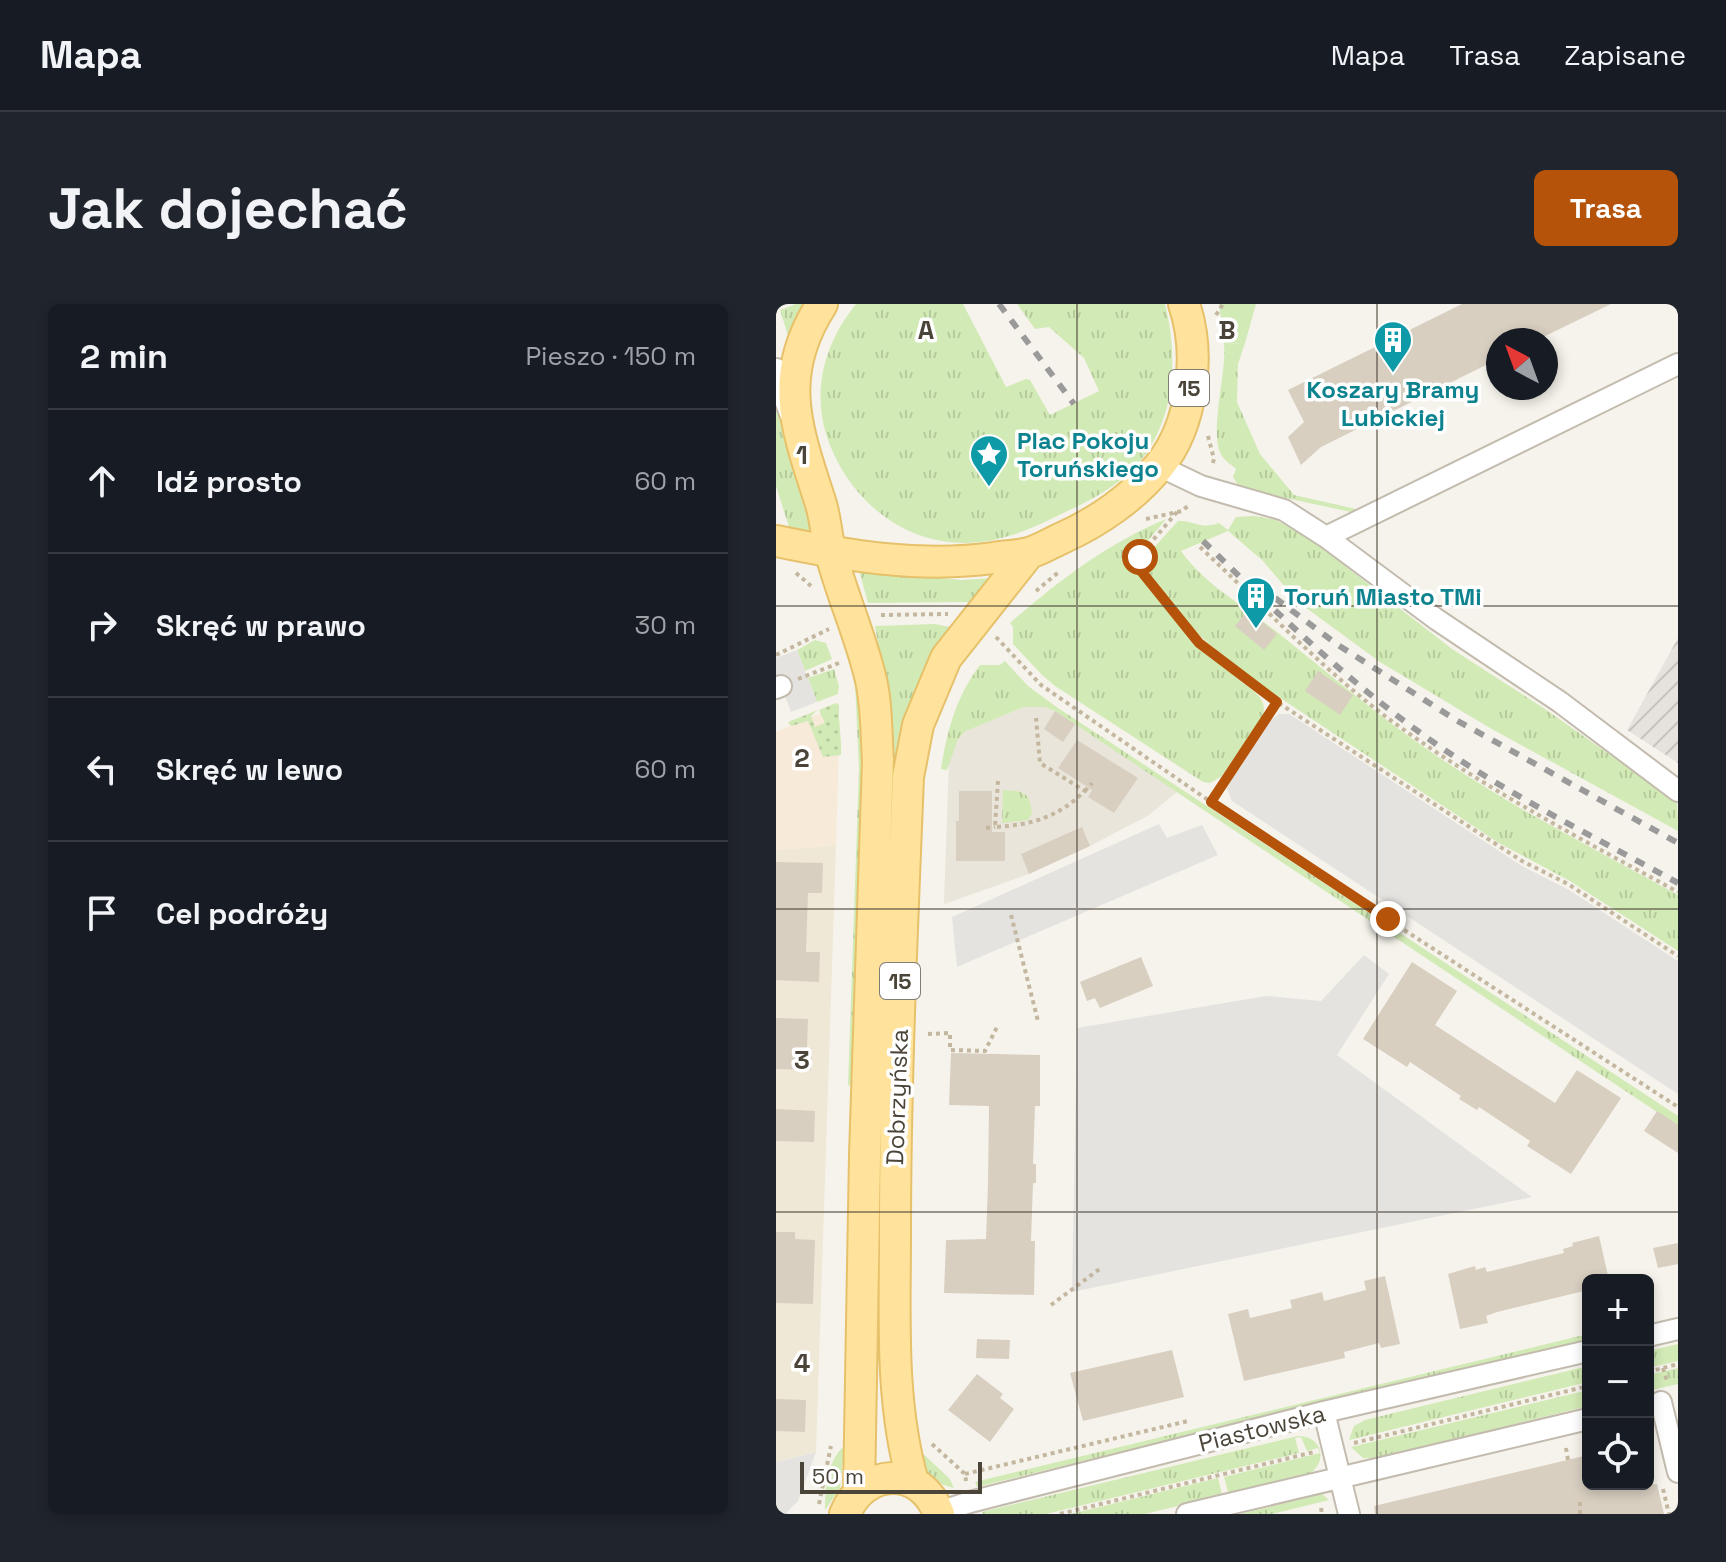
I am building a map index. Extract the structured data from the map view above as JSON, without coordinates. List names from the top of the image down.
{
  "streets": {
    "main road": ["15", "Dobrzyńska"],
    "street": ["Piastowska"]
  },
  "crossings": [
    ["15", "Dobrzyńska"],
    ["15", "Piastowska"]
  ],
  "places": {
    "building": ["Koszary Bramy Lubickiej", "Toruń Miasto TMi"],
    "place": ["Plac Pokoju Toruńskiego"]
  },
  "scale_bar": "50 m",
  "north": "top left",
  "page": {
    "header": "Mapa",
    "nav": ["Mapa", "Trasa", "Zapisane"],
    "buttons": "Trasa",
    "title": "Jak dojechać",
    "heading": ["2 min", "Pieszo · 150 m"],
    "list": [
      ["Idź prosto", "60 m"],
      ["Skręć w prawo", "30 m"],
      ["Skręć w lewo", "60 m"],
      "Cel podróży"
    ],
    "map_buttons": ["+", "−"],
    "scale": "50 m"
  },
  "grid": {
    "columns": ["A", "B"],
    "rows": [
      "1",
      "2",
      "3",
      "4"
    ]
  }
}
